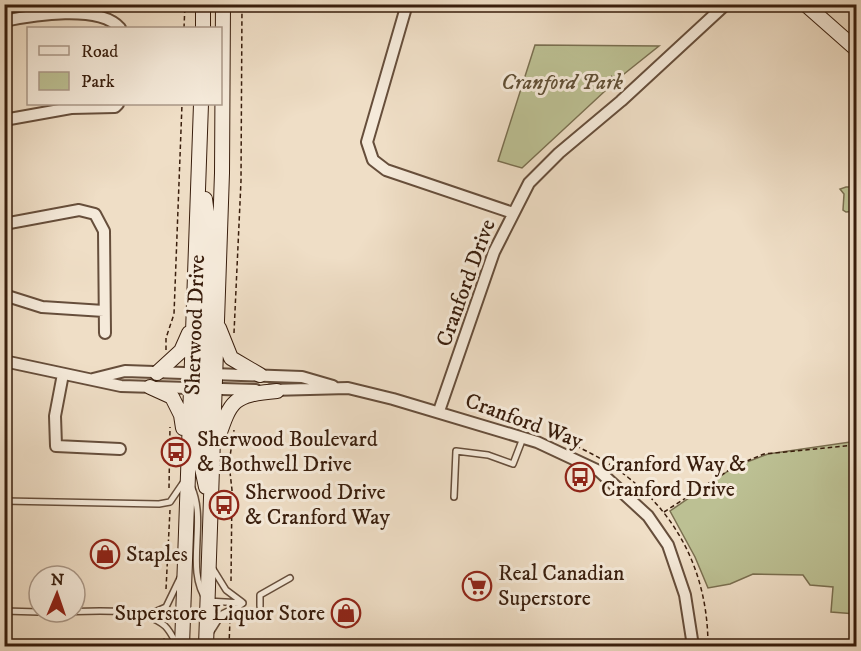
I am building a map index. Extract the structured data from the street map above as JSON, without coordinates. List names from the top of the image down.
{
  "streets": {
    "main road": ["Sherwood Drive"],
    "street": ["Cranford Drive", "Cranford Way"]
  },
  "crossings": [
    ["Cranford Drive", "Cranford Way"],
    ["Sherwood Drive", "Cranford Way"]
  ],
  "parks": ["Cranford Park"],
  "places": {
    "bus stop": ["Sherwood Boulevard & Bothwell Drive", "Cranford Way & Cranford Drive", "Sherwood Drive & Cranford Way"],
    "shop": ["Staples", "Superstore Liquor Store"],
    "supermarket": ["Real Canadian Superstore"]
  },
  "legend": ["Road", "Park"],
  "north": "top"
}
